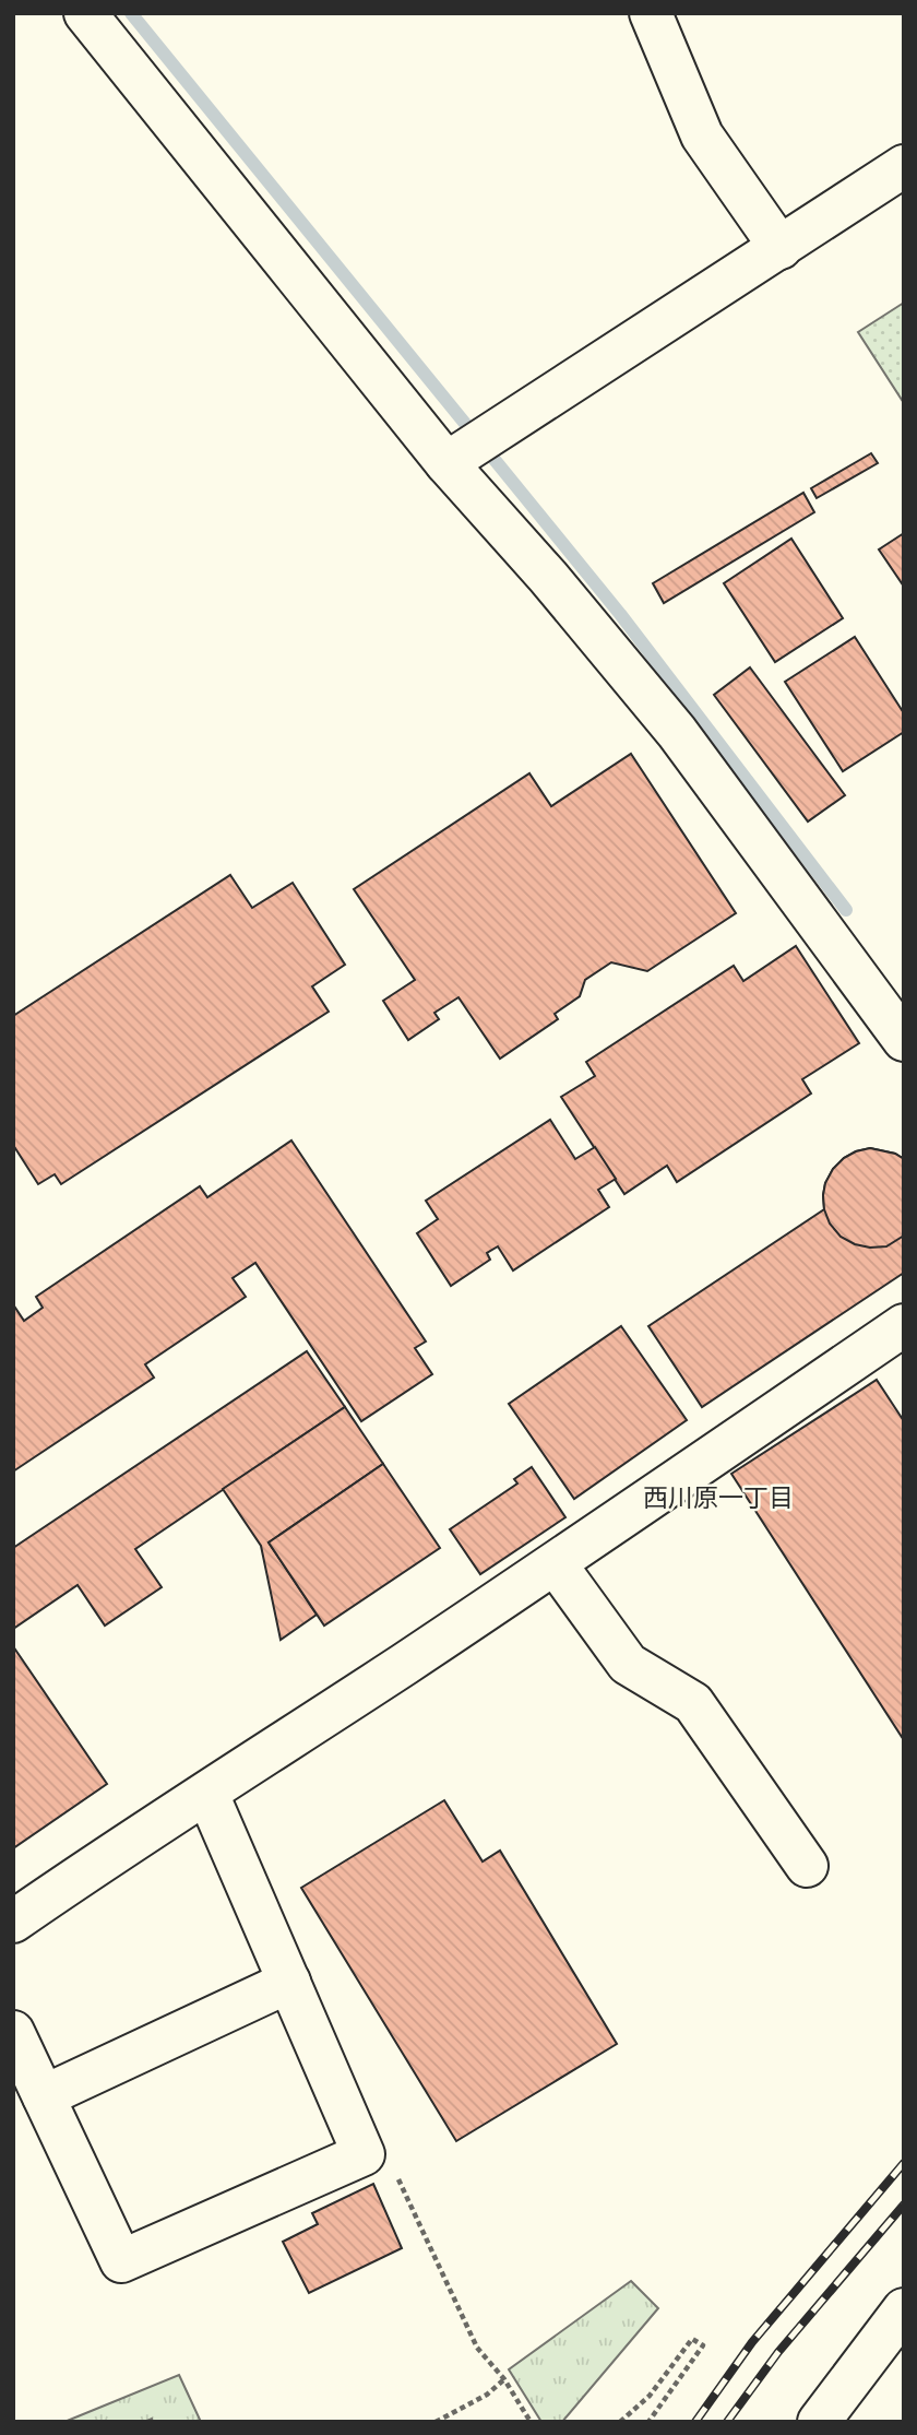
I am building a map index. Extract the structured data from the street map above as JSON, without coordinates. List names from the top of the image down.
{
  "districts": ["西川原一丁目"]
}
